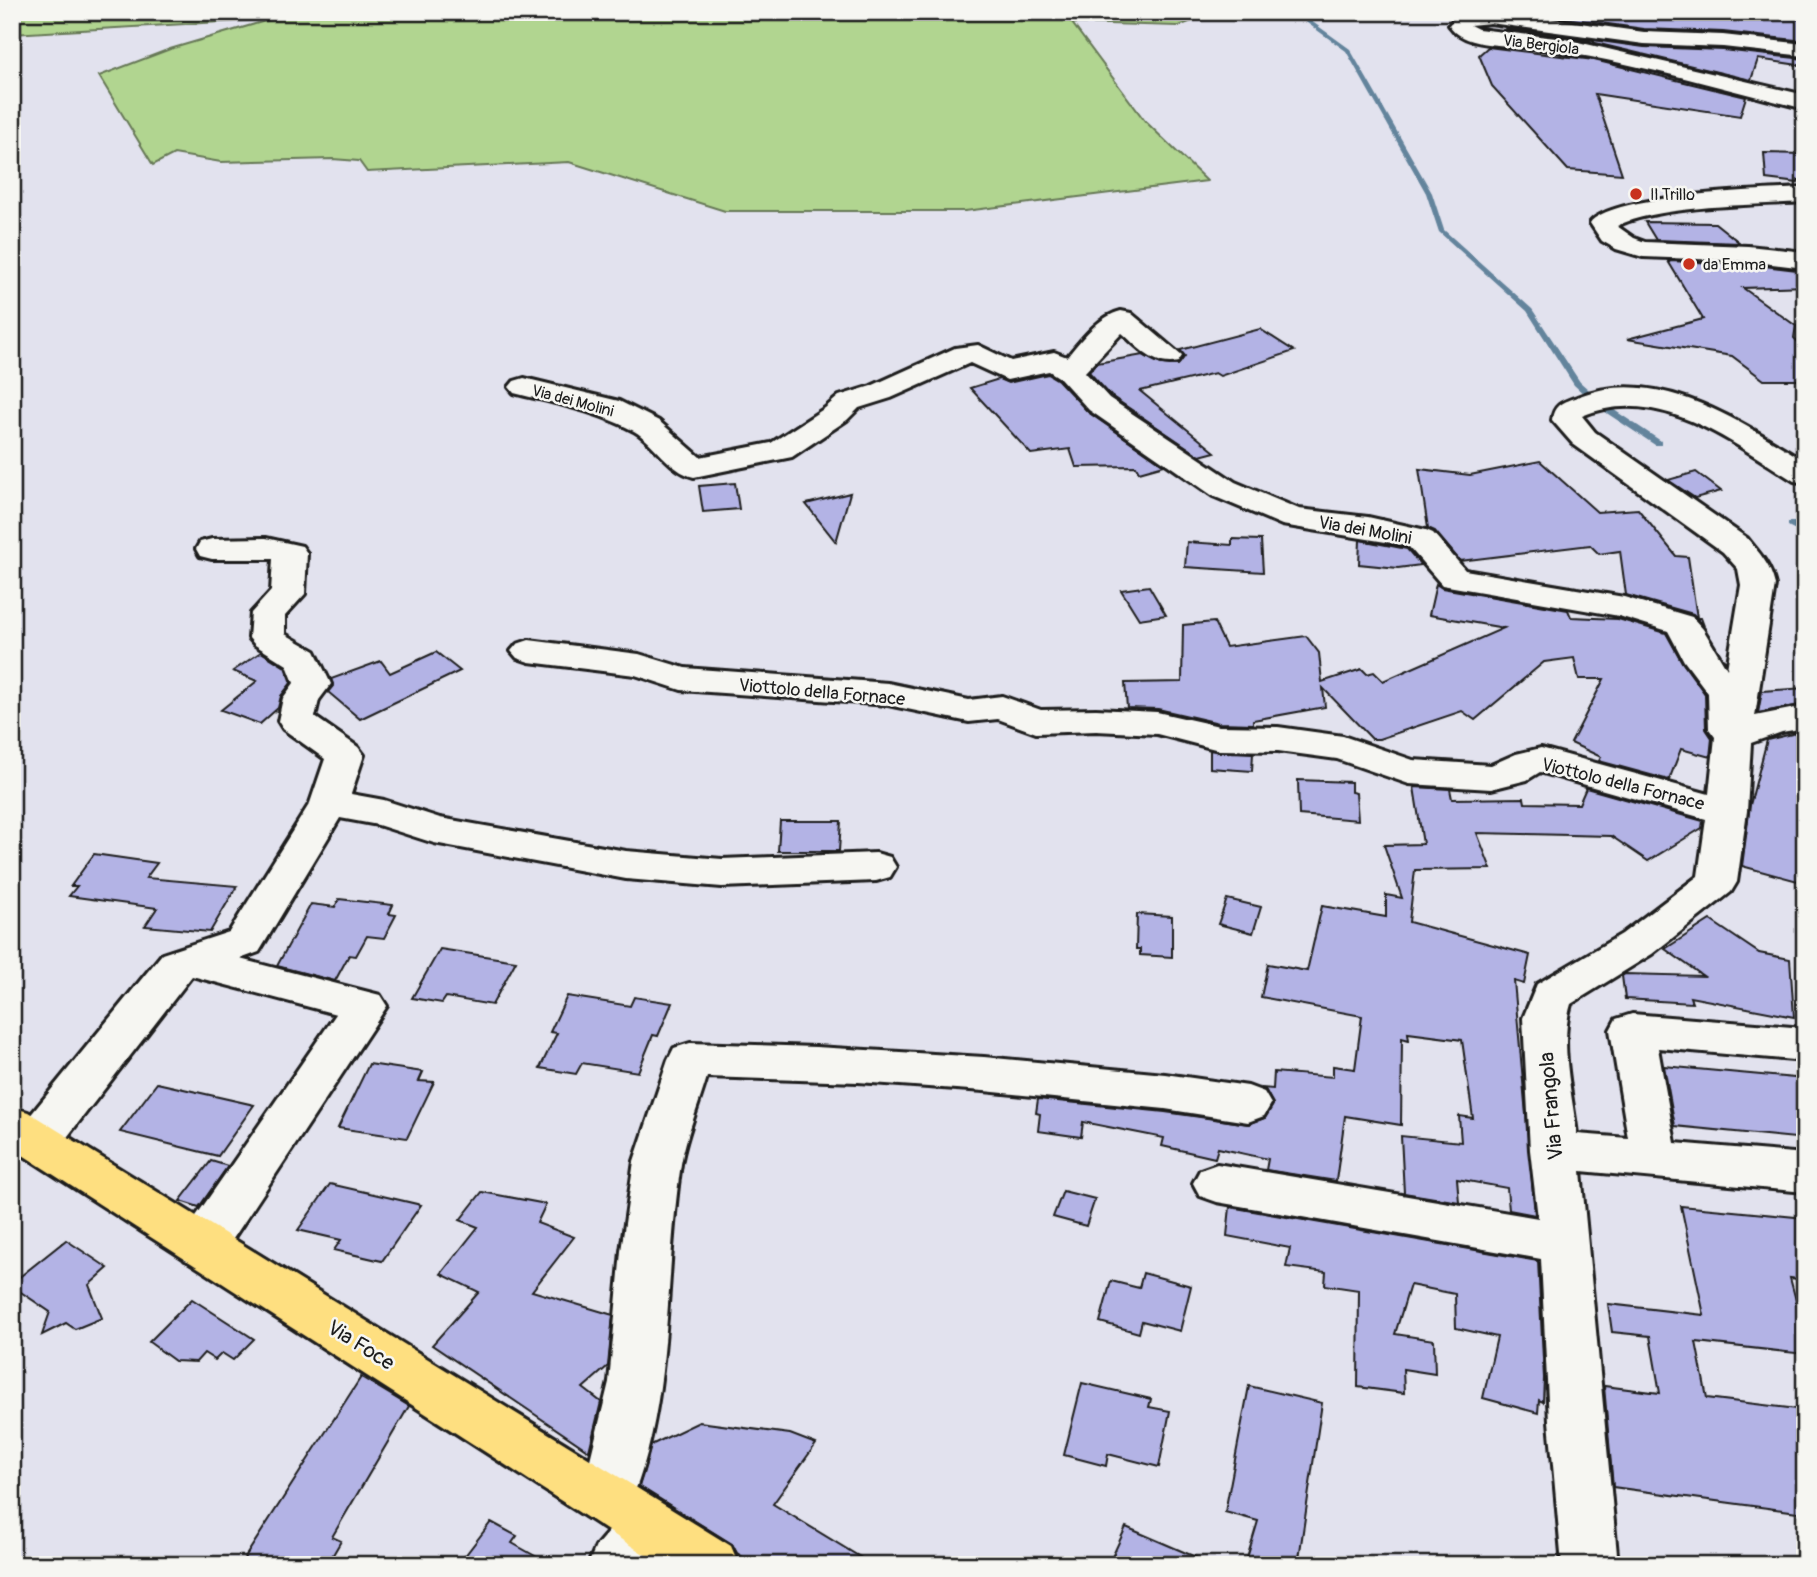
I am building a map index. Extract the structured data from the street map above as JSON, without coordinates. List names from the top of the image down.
{
  "streets": {
    "main road": ["Via Foce"],
    "street": [
      "Via Bergiola",
      "Via dei Molini",
      "Viottolo della Fornace",
      "Via Frangola"
    ]
  },
  "crossings": [
    ["Via dei Molini", "Via Frangola"],
    ["Viottolo della Fornace", "Via Frangola"]
  ],
  "places": ["Il Trillo", "da Emma"]
}
